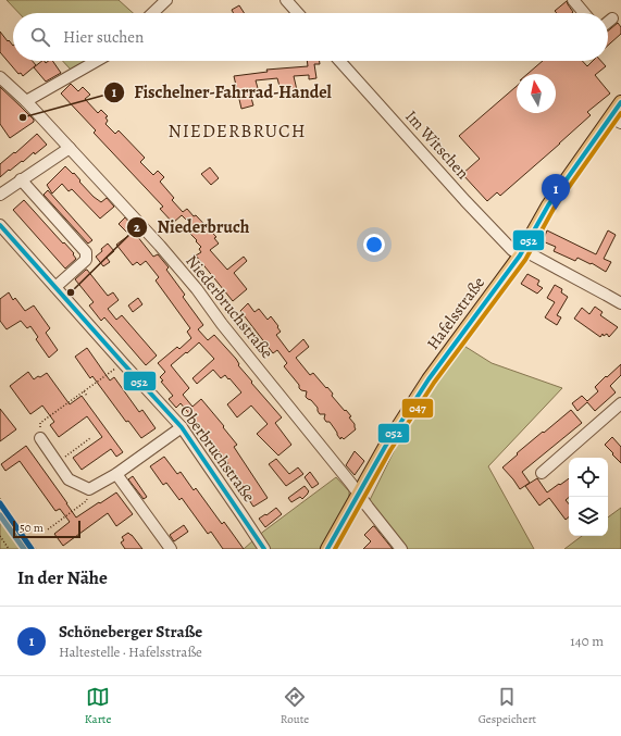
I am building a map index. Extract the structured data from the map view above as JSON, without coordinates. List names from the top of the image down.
{
  "streets": {
    "main road": ["Hafelsstraße"],
    "street": ["Im Witschen", "Niederbruchstraße", "Oberbruchstraße"]
  },
  "crossings": [
    ["Im Witschen", "Hafelsstraße"],
    ["Niederbruchstraße", "Hafelsstraße"]
  ],
  "districts": ["NIEDERBRUCH"],
  "places": ["Fischelner-Fahrrad-Handel", "Niederbruch"],
  "lines": ["transit line 052", "transit line 047"],
  "scale_bar": "50 m",
  "north": "top",
  "page": {
    "search": "Hier suchen",
    "pins": "1",
    "scale": "50 m",
    "heading": "In der Nähe",
    "list": [
      {
        "mark": "1",
        "name": "Schöneberger Straße",
        "note": "Haltestelle · Hafelsstraße",
        "value": "140 m"
      }
    ],
    "nav": ["Karte", "Route", "Gespeichert"]
  }
}
